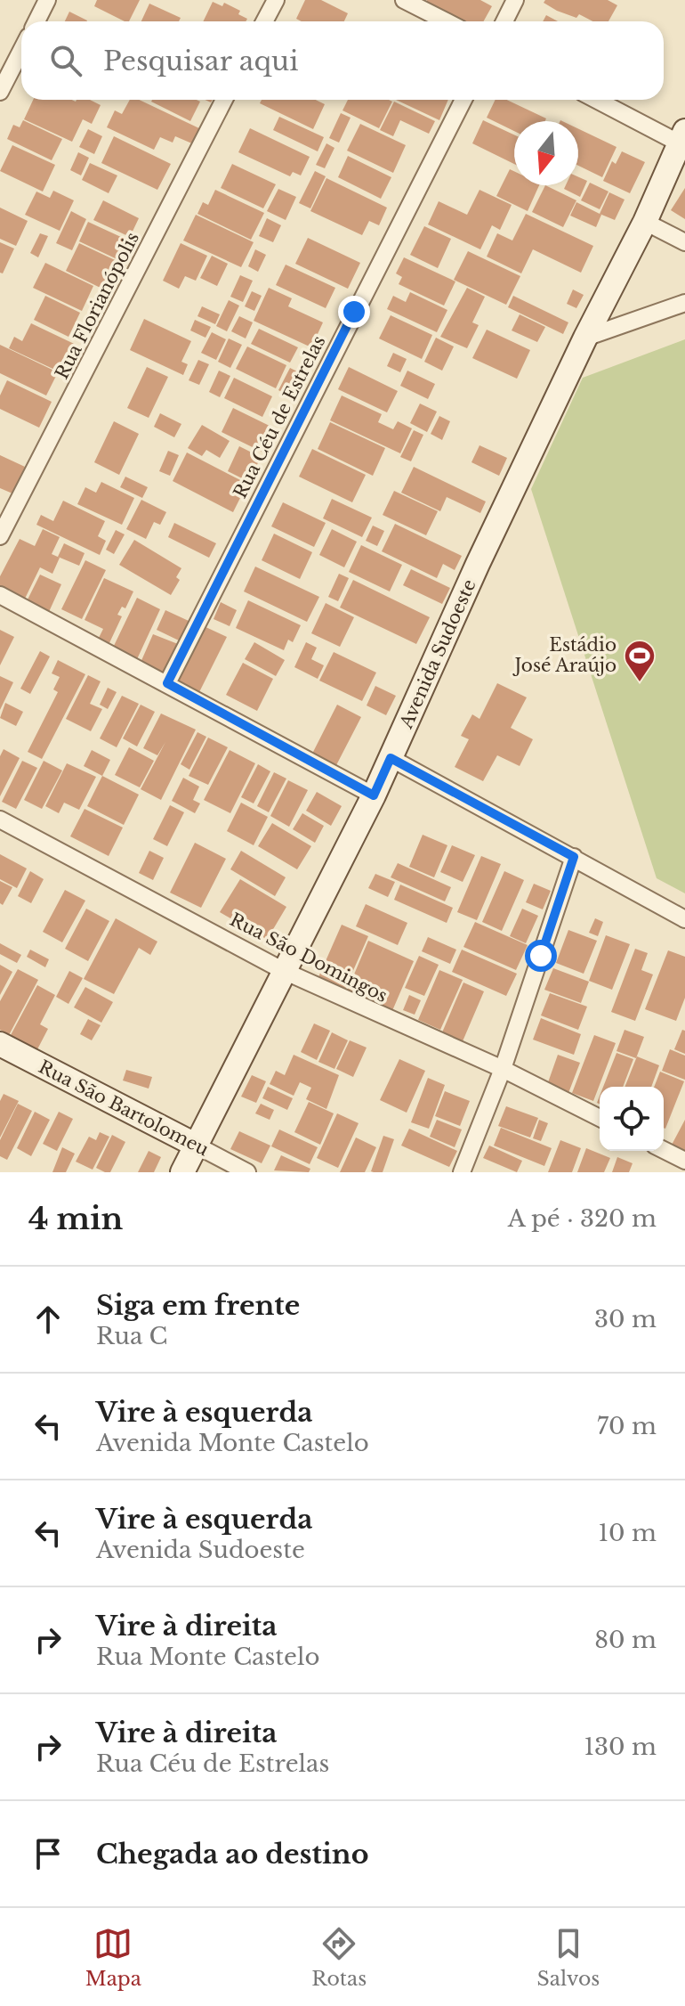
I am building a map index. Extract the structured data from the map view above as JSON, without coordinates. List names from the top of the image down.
{
  "streets": {
    "street": [
      "Rua Florianópolis",
      "Rua Céu de Estrelas",
      "Avenida Sudoeste",
      "Rua São Domingos",
      "Rua São Bartolomeu"
    ]
  },
  "crossings": [
    ["Avenida Sudoeste", "Rua São Domingos"],
    ["Avenida Sudoeste", "Rua São Bartolomeu"]
  ],
  "places": {
    "sports": ["Estádio José Araújo"]
  },
  "north": "bottom",
  "page": {
    "search": "Pesquisar aqui",
    "heading": ["4 min", "A pé · 320 m"],
    "list": [
      ["Siga em frente", "Rua C", "30 m"],
      ["Vire à esquerda", "Avenida Monte Castelo", "70 m"],
      ["Vire à esquerda", "Avenida Sudoeste", "10 m"],
      ["Vire à direita", "Rua Monte Castelo", "80 m"],
      ["Vire à direita", "Rua Céu de Estrelas", "130 m"],
      "Chegada ao destino"
    ],
    "nav": ["Mapa", "Rotas", "Salvos"]
  }
}
